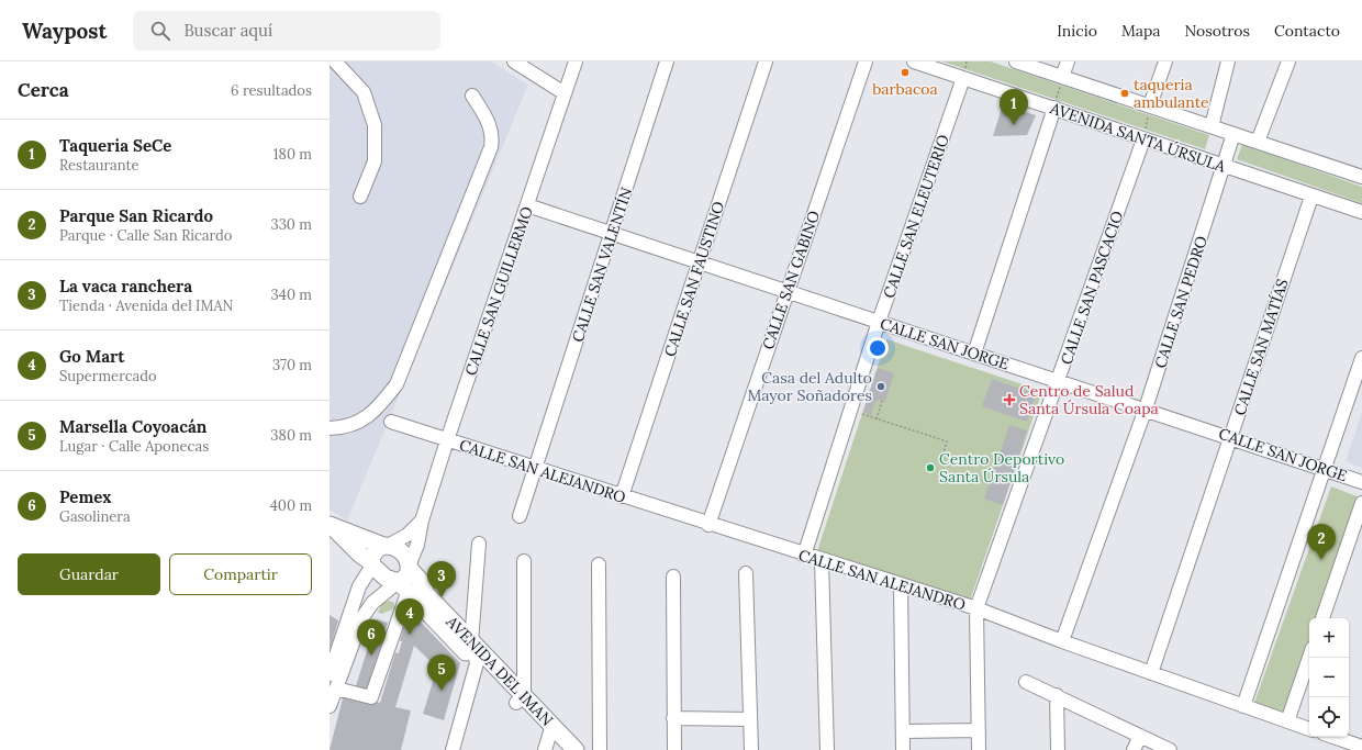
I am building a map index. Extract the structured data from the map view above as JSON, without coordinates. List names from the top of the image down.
{
  "streets": {
    "main road": ["AVENIDA DEL IMAN"],
    "street": [
      "AVENIDA SANTA ÚRSULA",
      "CALLE SAN ELEUTERIO",
      "CALLE SAN VALENTÍN",
      "CALLE SAN FAUSTINO",
      "CALLE SAN GABINO",
      "CALLE SAN PASCACIO",
      "CALLE SAN GUILLERMO",
      "CALLE SAN PEDRO",
      "CALLE SAN JORGE",
      "CALLE SAN MATÍAS",
      "CALLE SAN ALEJANDRO"
    ]
  },
  "crossings": [
    ["AVENIDA SANTA ÚRSULA", "CALLE SAN ELEUTERIO"],
    ["AVENIDA SANTA ÚRSULA", "CALLE SAN PASCACIO"],
    ["AVENIDA SANTA ÚRSULA", "CALLE SAN PEDRO"],
    ["AVENIDA SANTA ÚRSULA", "CALLE SAN MATÍAS"],
    ["CALLE SAN ELEUTERIO", "CALLE SAN JORGE"],
    ["CALLE SAN ELEUTERIO", "CALLE SAN ALEJANDRO"],
    ["CALLE SAN VALENTÍN", "CALLE SAN JORGE"],
    ["CALLE SAN VALENTÍN", "CALLE SAN ALEJANDRO"],
    ["CALLE SAN FAUSTINO", "CALLE SAN JORGE"],
    ["CALLE SAN FAUSTINO", "CALLE SAN ALEJANDRO"],
    ["CALLE SAN GABINO", "CALLE SAN JORGE"],
    ["CALLE SAN GABINO", "CALLE SAN ALEJANDRO"],
    ["CALLE SAN PASCACIO", "CALLE SAN JORGE"],
    ["CALLE SAN PASCACIO", "CALLE SAN ALEJANDRO"],
    ["CALLE SAN GUILLERMO", "CALLE SAN JORGE"],
    ["CALLE SAN GUILLERMO", "CALLE SAN ALEJANDRO"],
    ["CALLE SAN GUILLERMO", "AVENIDA DEL IMAN"],
    ["CALLE SAN PEDRO", "CALLE SAN JORGE"],
    ["CALLE SAN PEDRO", "CALLE SAN ALEJANDRO"],
    ["CALLE SAN JORGE", "CALLE SAN MATÍAS"],
    ["CALLE SAN MATÍAS", "CALLE SAN ALEJANDRO"]
  ],
  "places": {
    "other": [
      "barbacoa",
      "taqueria ambulante",
      "Casa del Adulto Mayor Soñadores",
      "Centro Deportivo Santa Úrsula"
    ],
    "health": ["Centro de Salud Santa Úrsula Coapa"]
  },
  "page": {
    "header": "Waypost",
    "search": "Buscar aquí",
    "nav": [
      "Inicio",
      "Mapa",
      "Nosotros",
      "Contacto"
    ],
    "heading": ["Cerca", "6 resultados"],
    "pins": [
      "1",
      "2",
      "3",
      "4",
      "6",
      "5"
    ],
    "list": [
      {
        "mark": "1",
        "name": "Taqueria SeCe",
        "note": "Restaurante",
        "value": "180 m"
      },
      {
        "mark": "2",
        "name": "Parque San Ricardo",
        "note": "Parque · Calle San Ricardo",
        "value": "330 m"
      },
      {
        "mark": "3",
        "name": "La vaca ranchera",
        "note": "Tienda · Avenida del IMAN",
        "value": "340 m"
      },
      {
        "mark": "4",
        "name": "Go Mart",
        "note": "Supermercado",
        "value": "370 m"
      },
      {
        "mark": "5",
        "name": "Marsella Coyoacán",
        "note": "Lugar · Calle Aponecas",
        "value": "380 m"
      },
      {
        "mark": "6",
        "name": "Pemex",
        "note": "Gasolinera",
        "value": "400 m"
      }
    ],
    "buttons": ["Guardar", "Compartir"],
    "map_buttons": ["+", "−"]
  }
}
